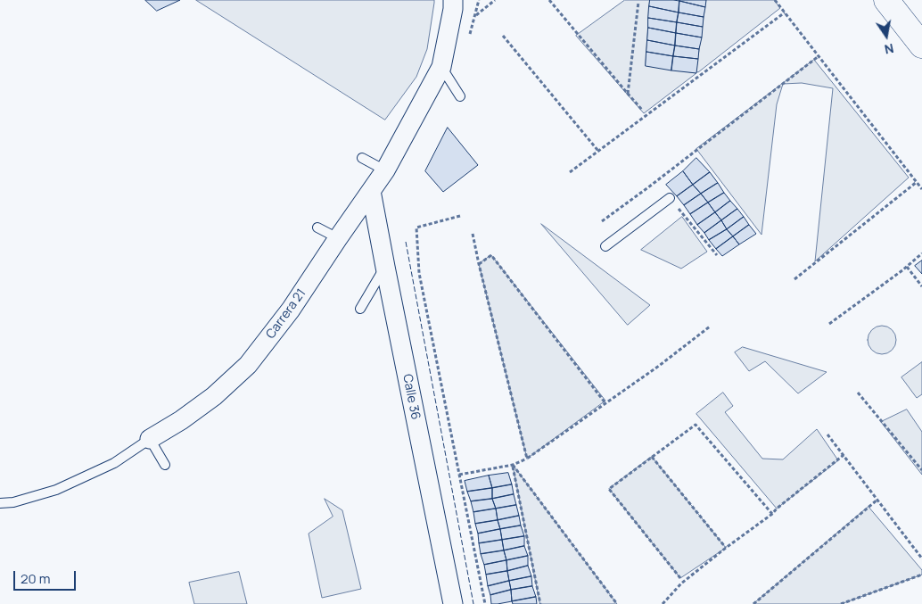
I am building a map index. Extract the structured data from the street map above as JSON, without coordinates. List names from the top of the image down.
{
  "streets": {
    "street": ["Carrera 21", "Calle 36"]
  },
  "crossings": [
    ["Carrera 21", "Calle 36"]
  ],
  "scale_bar": "20 m",
  "north": "bottom"
}
